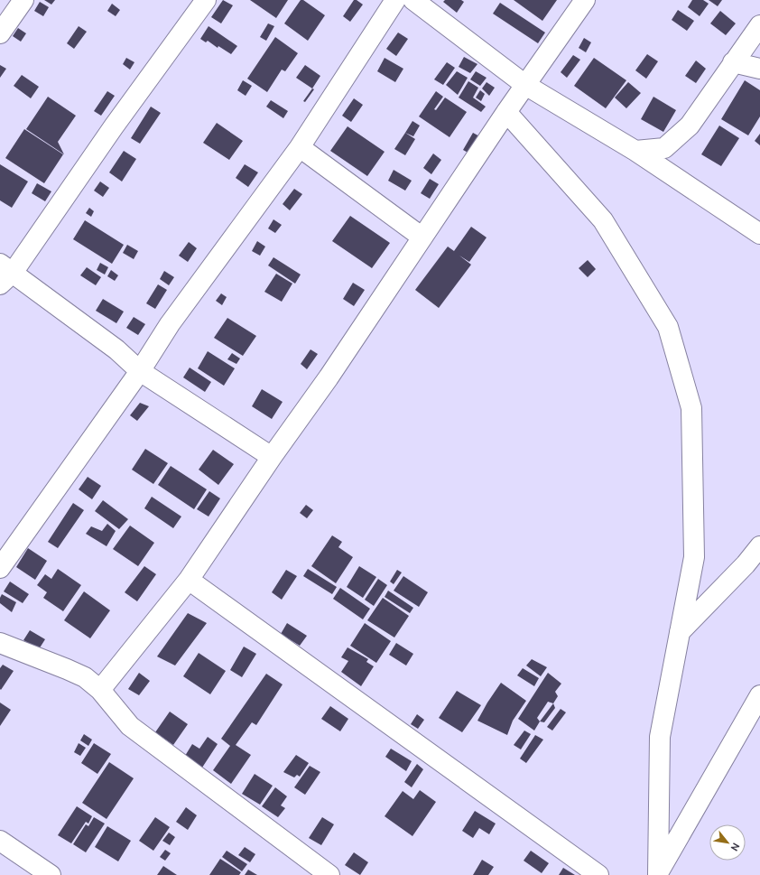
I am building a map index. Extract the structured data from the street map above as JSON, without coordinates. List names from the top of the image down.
{
  "north": "bottom right"
}
